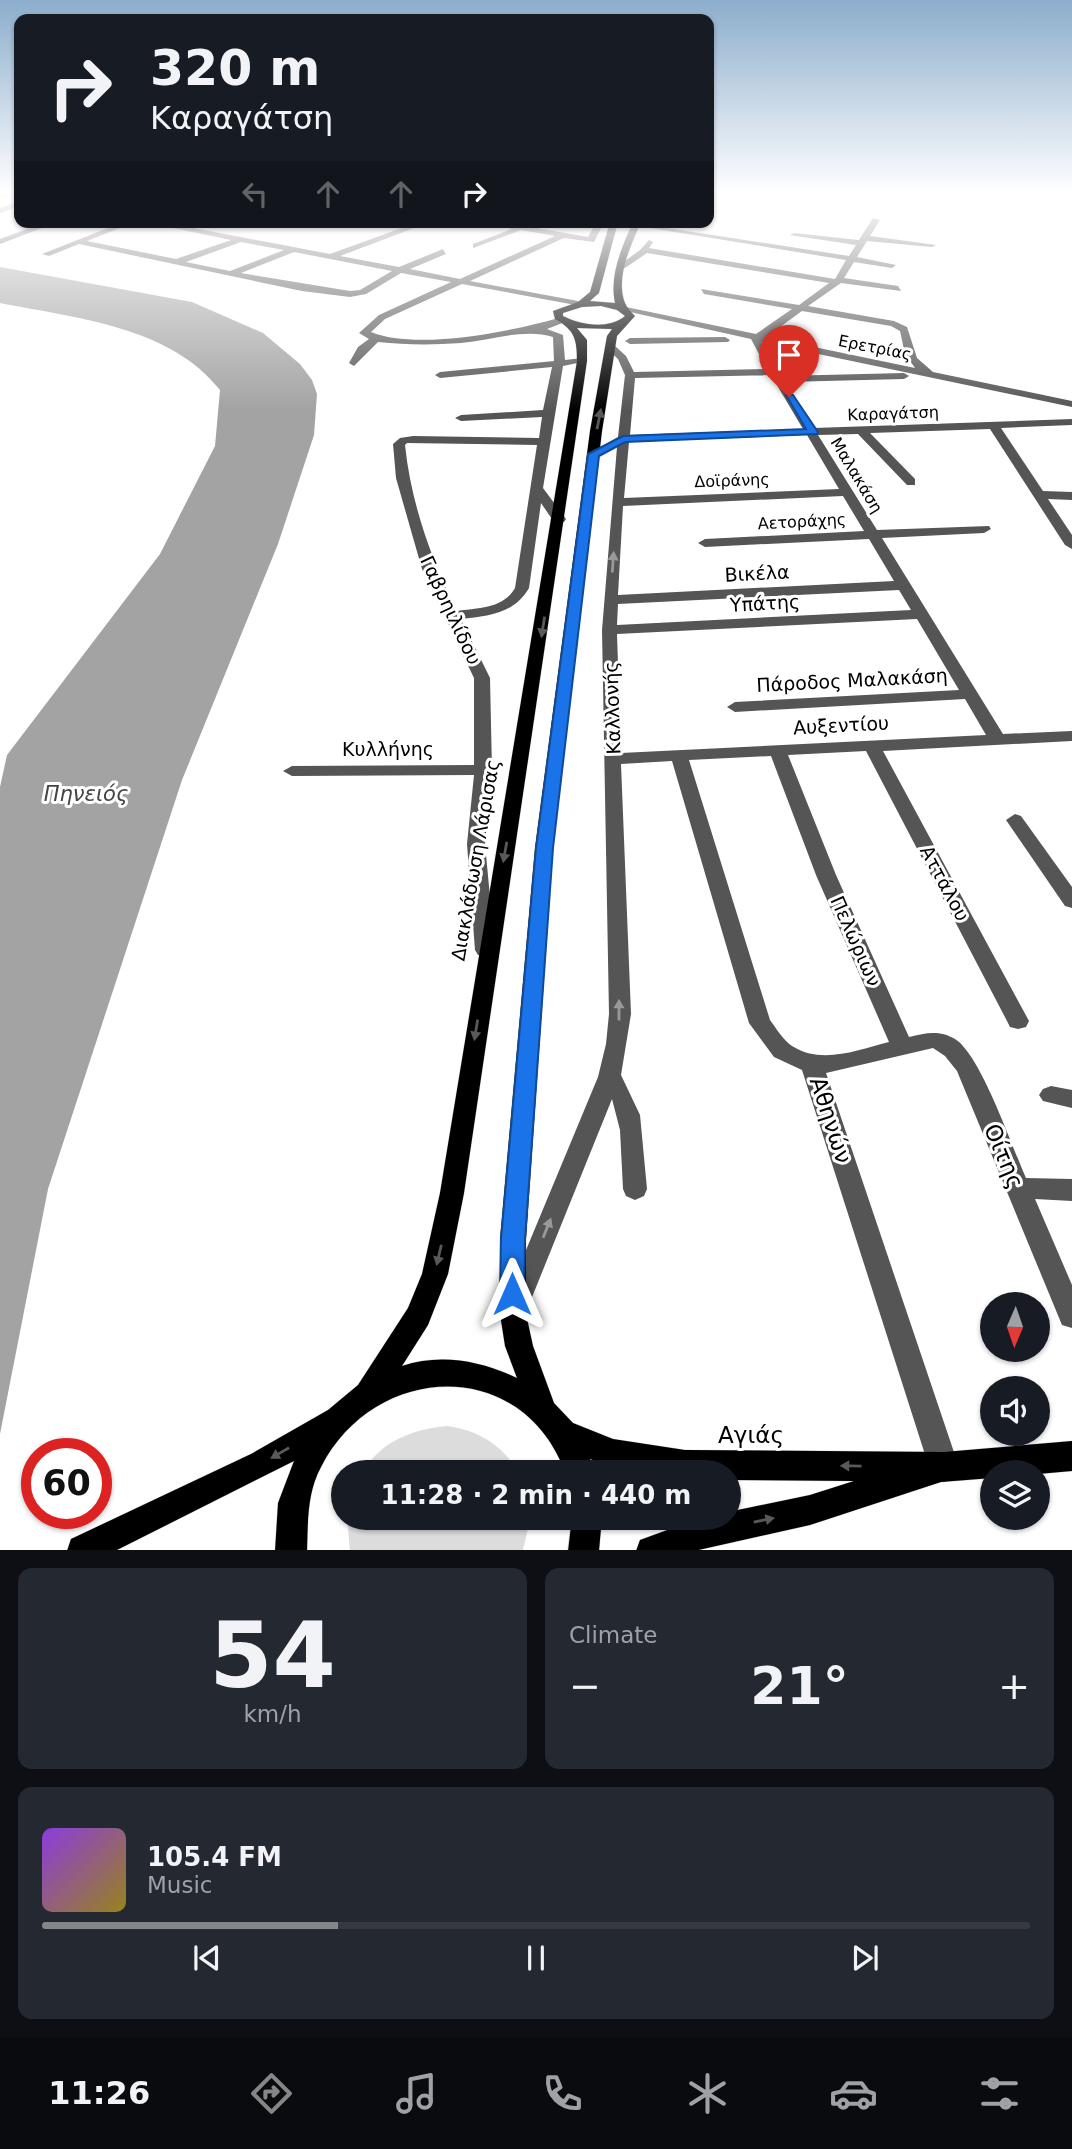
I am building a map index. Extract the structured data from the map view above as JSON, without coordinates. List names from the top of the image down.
{
  "streets": {
    "main road": ["Διακλάδωση Λάρισας", "Αγιάς"],
    "street": [
      "Ερετρίας",
      "Καραγάτση",
      "Μαλακάση",
      "Δοϊράνης",
      "Αετοράχης",
      "Βικέλα",
      "Υπάτης",
      "Γαβρηιλίδου",
      "Πάροδος Μαλακάση",
      "Καλλoνής",
      "Αυξεντίου",
      "Κυλλήνης",
      "Αττάλου",
      "Πελώριων",
      "Αθηνών",
      "Οίτης"
    ]
  },
  "crossings": [
    ["Ερετρίας", "Μαλακάση"],
    ["Ερετρίας", "Διακλάδωση Λάρισας"],
    ["Καραγάτση", "Μαλακάση"],
    ["Καραγάτση", "Καλλoνής"],
    ["Καραγάτση", "Διακλάδωση Λάρισας"],
    ["Μαλακάση", "Δοϊράνης"],
    ["Μαλακάση", "Αετοράχης"],
    ["Μαλακάση", "Βικέλα"],
    ["Μαλακάση", "Υπάτης"],
    ["Μαλακάση", "Πάροδος Μαλακάση"],
    ["Μαλακάση", "Αυξεντίου"],
    ["Δοϊράνης", "Καλλoνής"],
    ["Βικέλα", "Καλλoνής"],
    ["Υπάτης", "Καλλoνής"],
    ["Γαβρηιλίδου", "Κυλλήνης"],
    ["Γαβρηιλίδου", "Διακλάδωση Λάρισας"],
    ["Καλλoνής", "Αυξεντίου"],
    ["Καλλoνής", "Διακλάδωση Λάρισας"],
    ["Αυξεντίου", "Αττάλου"],
    ["Αυξεντίου", "Πελώριων"],
    ["Αυξεντίου", "Αθηνών"],
    ["Διακλάδωση Λάρισας", "Αγιάς"],
    ["Πελώριων", "Οίτης"],
    ["Αθηνών", "Αγιάς"]
  ],
  "one_way": ["Καλλoνής"],
  "water": ["Πηνειός"],
  "north": "bottom",
  "page": {
    "turn": ["320 m", "Καραγάτση"],
    "limit": "60",
    "trip": "11:28 · 2 min · 440 m",
    "tile": [
      ["54", "km/h"],
      "Climate"
    ],
    "heat": ["−", "21°", "+"],
    "song": ["105.4 FM", "Music"],
    "tabs": "11:26"
  }
}
